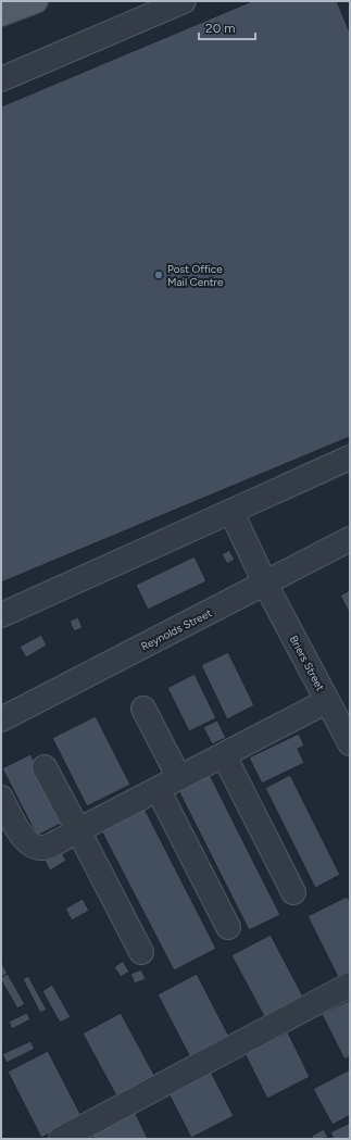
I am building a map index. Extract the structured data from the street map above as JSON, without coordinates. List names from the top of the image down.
{
  "streets": {
    "street": ["Reynolds Street", "Briers Street"]
  },
  "crossings": [
    ["Reynolds Street", "Briers Street"]
  ],
  "places": ["Post Office Mail Centre"],
  "scale_bar": "20 m"
}
